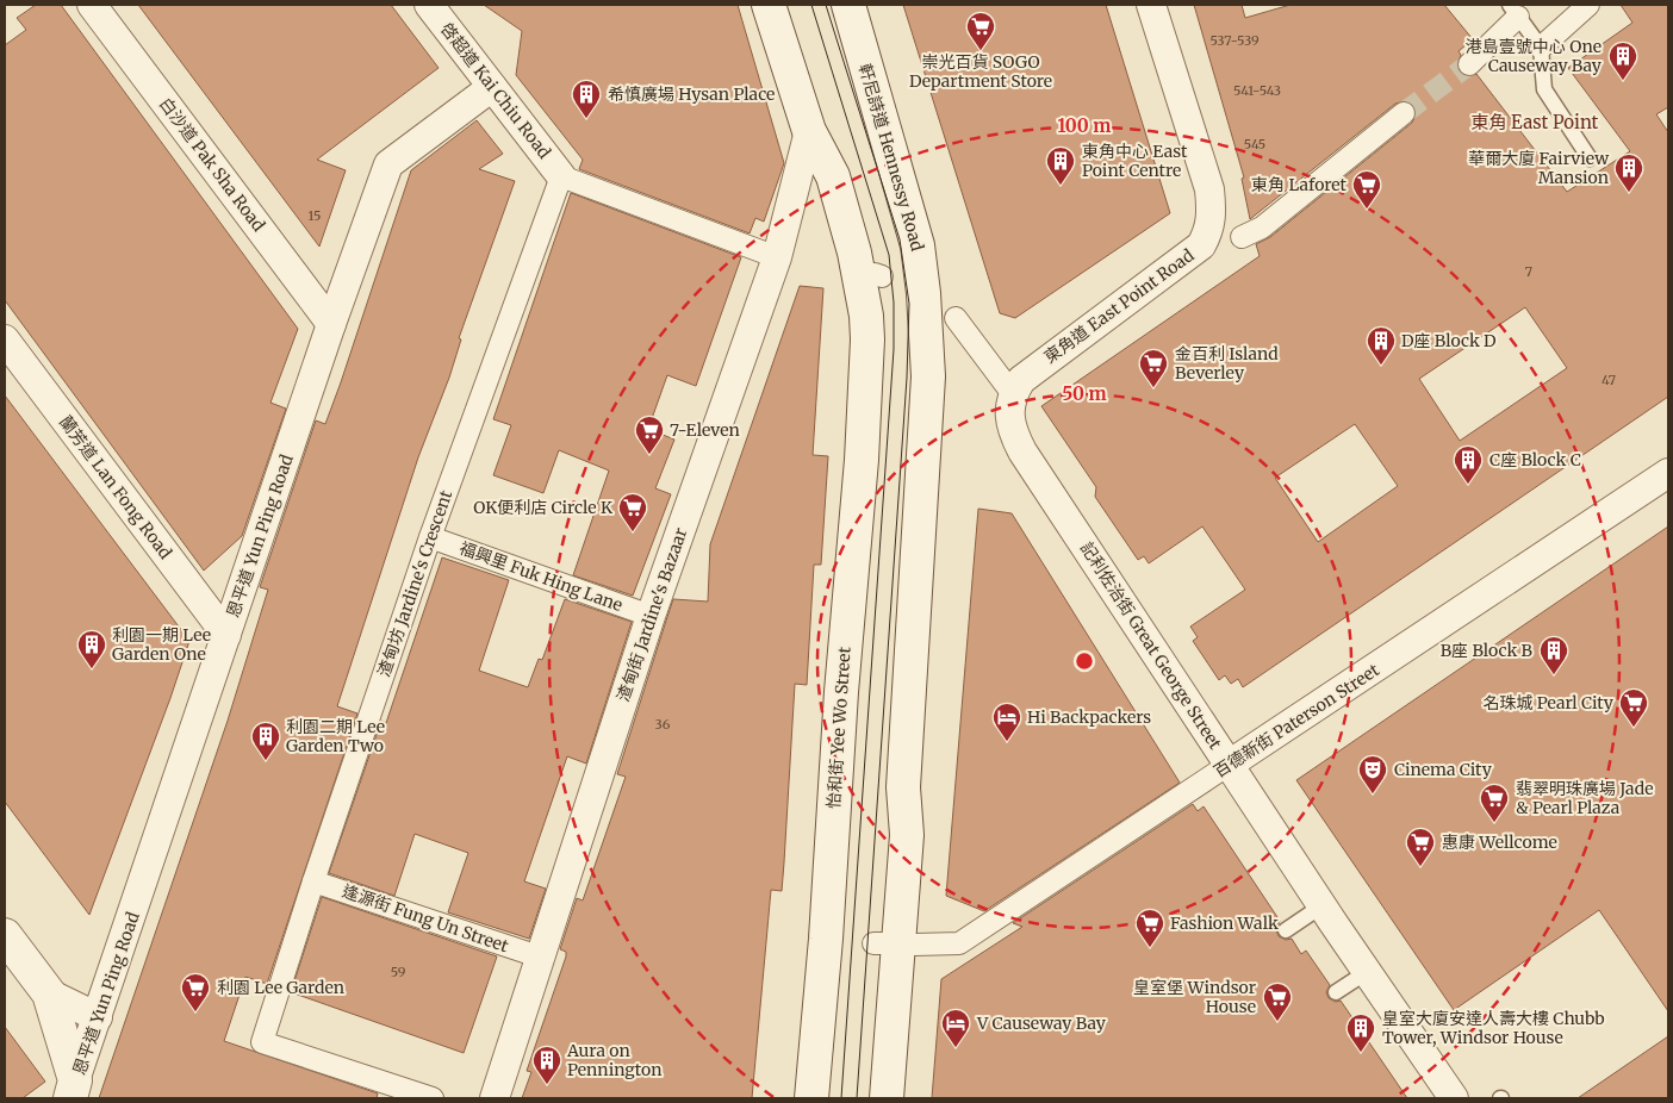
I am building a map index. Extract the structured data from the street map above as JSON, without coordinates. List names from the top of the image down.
{
  "streets": {
    "main road": ["軒尼詩道 Hennessy Road", "怡和街 Yee Wo Street"],
    "street": [
      "啓超道 Kai Chiu Road",
      "白沙道 Pak Sha Road",
      "東角道 East Point Road",
      "蘭芳道 Lan Fong Road",
      "恩平道 Yun Ping Road",
      "福興里 Fuk Hing Lane",
      "渣甸坊 Jardine's Crescent",
      "渣甸街 Jardine's Bazaar",
      "記利佐治街 Great George Street",
      "百德新街 Paterson Street",
      "逢源街 Fung Un Street"
    ]
  },
  "crossings": [
    ["啓超道 Kai Chiu Road", "恩平道 Yun Ping Road"],
    ["啓超道 Kai Chiu Road", "渣甸坊 Jardine's Crescent"],
    ["白沙道 Pak Sha Road", "恩平道 Yun Ping Road"],
    ["東角道 East Point Road", "記利佐治街 Great George Street"],
    ["蘭芳道 Lan Fong Road", "恩平道 Yun Ping Road"],
    ["福興里 Fuk Hing Lane", "渣甸坊 Jardine's Crescent"],
    ["福興里 Fuk Hing Lane", "渣甸街 Jardine's Bazaar"],
    ["渣甸坊 Jardine's Crescent", "逢源街 Fung Un Street"],
    ["渣甸街 Jardine's Bazaar", "怡和街 Yee Wo Street"],
    ["渣甸街 Jardine's Bazaar", "逢源街 Fung Un Street"],
    ["記利佐治街 Great George Street", "百德新街 Paterson Street"]
  ],
  "districts": ["東角 East Point"],
  "places": {
    "supermarket": [
      "崇光百貨 SOGO Department Store",
      "東角 Laforet",
      "金百利 Island Beverley",
      "7-Eleven",
      "OK便利店 Circle K",
      "名珠城 Pearl City",
      "翡翠明珠廣場 Jade & Pearl Plaza",
      "惠康 Wellcome",
      "Fashion Walk",
      "利園 Lee Garden",
      "皇室堡 Windsor House"
    ],
    "building": [
      "港島壹號中心 One Causeway Bay",
      "希慎廣場 Hysan Place",
      "東角中心 East Point Centre",
      "華爾大廈 Fairview Mansion",
      "D座 Block D",
      "C座 Block C",
      "利園一期 Lee Garden One",
      "B座 Block B",
      "利園二期 Lee Garden Two",
      "皇室大廈安達人壽大樓 Chubb Tower, Windsor House",
      "Aura on Pennington"
    ],
    "hotel": ["Hi Backpackers", "V Causeway Bay"],
    "theatre": ["Cinema City"]
  },
  "house_numbers": [
    "537-539",
    "541-543",
    "545",
    "15",
    "7",
    "47",
    "36",
    "59"
  ],
  "rings": ["100 m", "50 m"]
}
